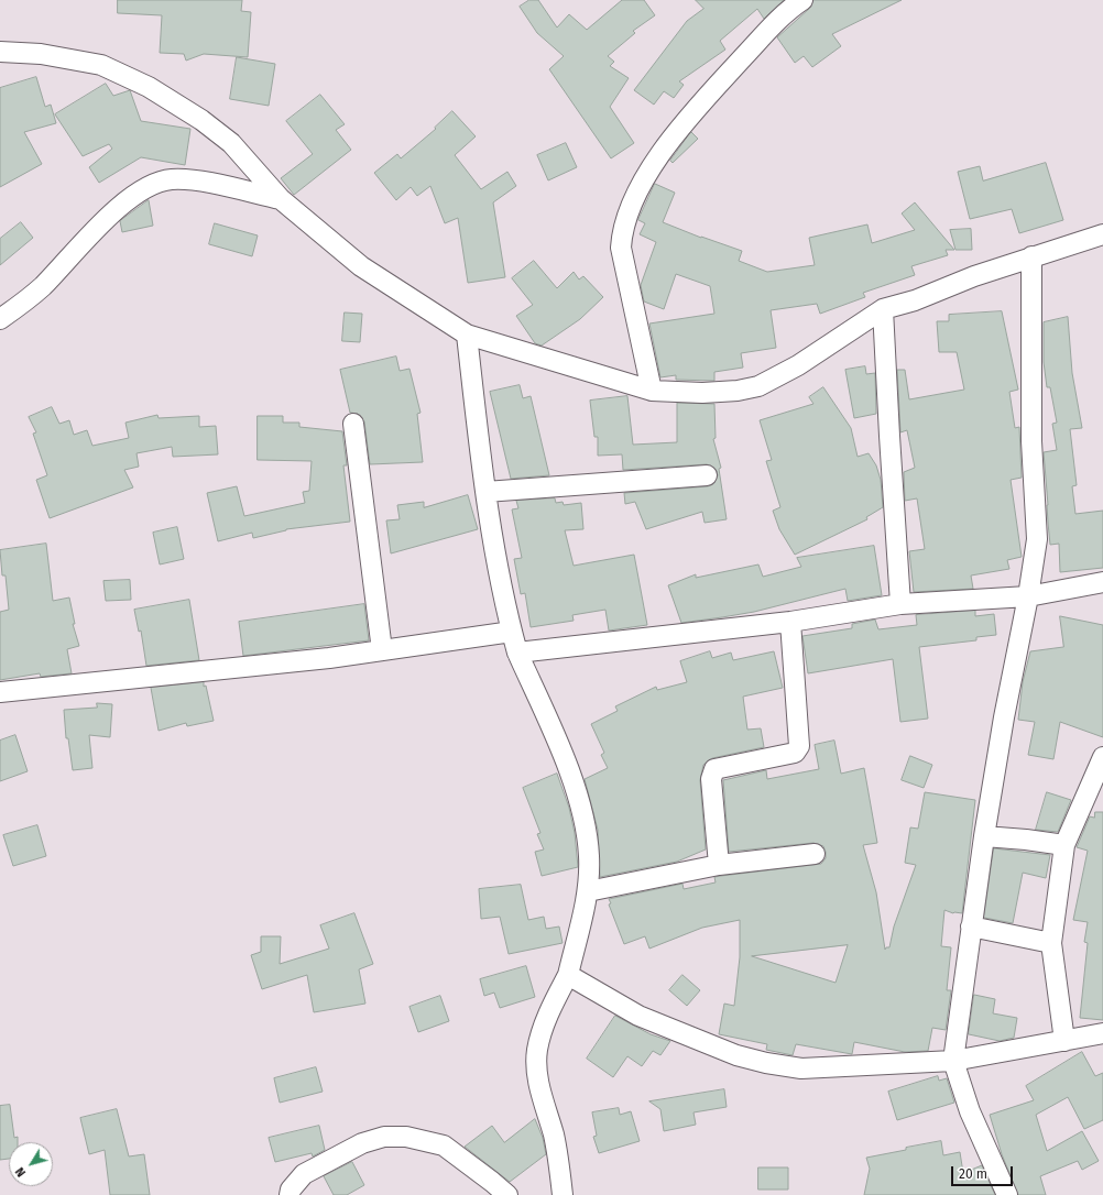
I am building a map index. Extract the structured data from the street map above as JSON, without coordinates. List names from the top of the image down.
{
  "scale_bar": "20 m",
  "north": "bottom left"
}
